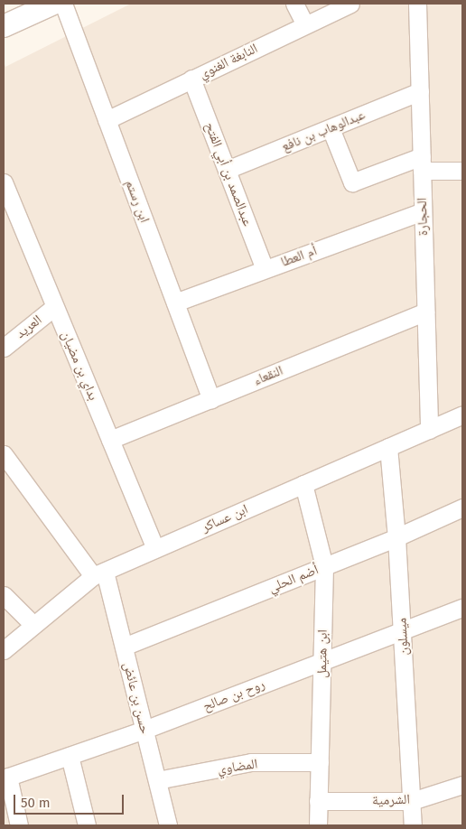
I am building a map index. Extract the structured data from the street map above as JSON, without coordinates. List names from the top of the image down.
{
  "streets": {
    "street": [
      "النابغة الغنوي",
      "عبدالوهاب بن نافع",
      "عبدالصمد بن أبي الفتح",
      "ابن رستم",
      "الحجارة",
      "أم العطا",
      "العريد",
      "بداي بن مضيان",
      "النقعاء",
      "ابن عساكر",
      "أضم الحلي",
      "ميسلون",
      "ابن هتيمل",
      "روح بن صالح",
      "حسن بن عائض",
      "المضاوي",
      "الشرمية"
    ]
  },
  "crossings": [
    ["النابغة الغنوي", "عبدالصمد بن أبي الفتح"],
    ["النابغة الغنوي", "ابن رستم"],
    ["عبدالوهاب بن نافع", "عبدالصمد بن أبي الفتح"],
    ["عبدالوهاب بن نافع", "الحجارة"],
    ["عبدالصمد بن أبي الفتح", "أم العطا"],
    ["ابن رستم", "أم العطا"],
    ["ابن رستم", "النقعاء"],
    ["الحجارة", "أم العطا"],
    ["الحجارة", "النقعاء"],
    ["الحجارة", "ابن عساكر"],
    ["العريد", "بداي بن مضيان"],
    ["بداي بن مضيان", "النقعاء"],
    ["بداي بن مضيان", "ابن عساكر"],
    ["ابن عساكر", "ميسلون"],
    ["ابن عساكر", "ابن هتيمل"],
    ["ابن عساكر", "حسن بن عائض"],
    ["أضم الحلي", "ميسلون"],
    ["أضم الحلي", "ابن هتيمل"],
    ["أضم الحلي", "حسن بن عائض"],
    ["ميسلون", "روح بن صالح"],
    ["ميسلون", "الشرمية"],
    ["ابن هتيمل", "روح بن صالح"],
    ["ابن هتيمل", "المضاوي"],
    ["ابن هتيمل", "الشرمية"],
    ["روح بن صالح", "حسن بن عائض"],
    ["حسن بن عائض", "المضاوي"]
  ],
  "scale_bar": "50 m"
}
